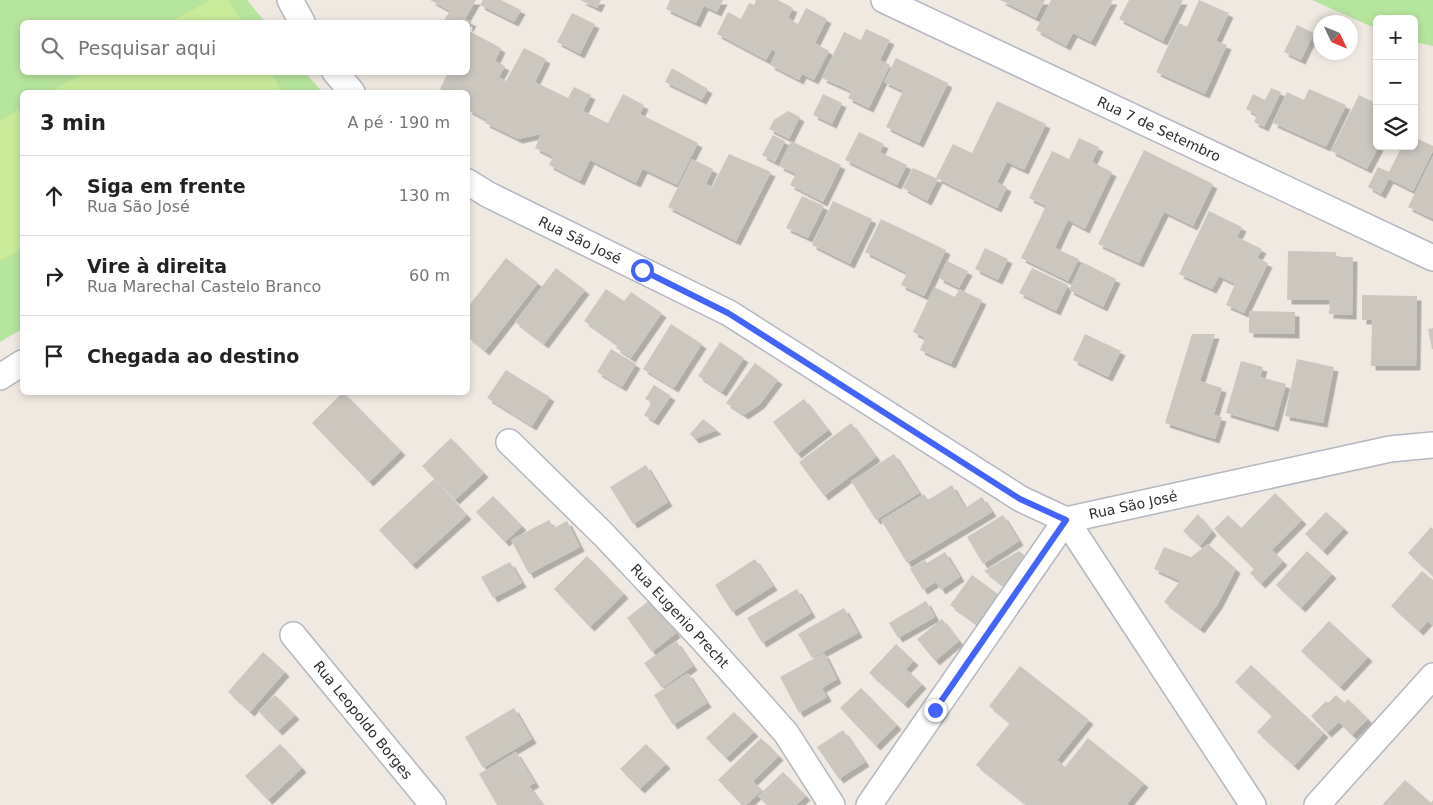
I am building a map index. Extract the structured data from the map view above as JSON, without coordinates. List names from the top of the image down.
{
  "streets": {
    "street": [
      "Rua 7 de Setembro",
      "Rua São José",
      "Rua Eugenio Precht",
      "Rua Leopoldo Borges"
    ]
  },
  "north": "bottom right",
  "page": {
    "map_buttons": ["+", "−"],
    "search": "Pesquisar aqui",
    "heading": ["3 min", "A pé · 190 m"],
    "list": [
      ["Siga em frente", "Rua São José", "130 m"],
      ["Vire à direita", "Rua Marechal Castelo Branco", "60 m"],
      "Chegada ao destino"
    ]
  }
}
